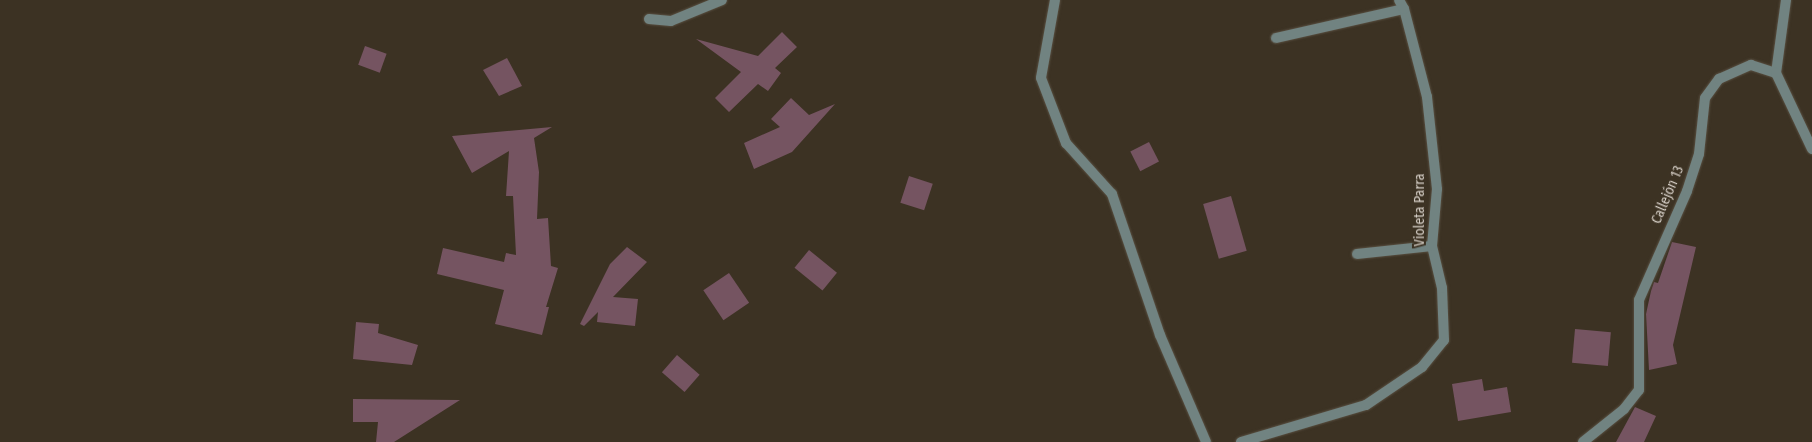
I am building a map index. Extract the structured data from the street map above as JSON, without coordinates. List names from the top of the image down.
{
  "streets": {
    "street": ["Callejón 13", "Violeta Parra"]
  }
}
